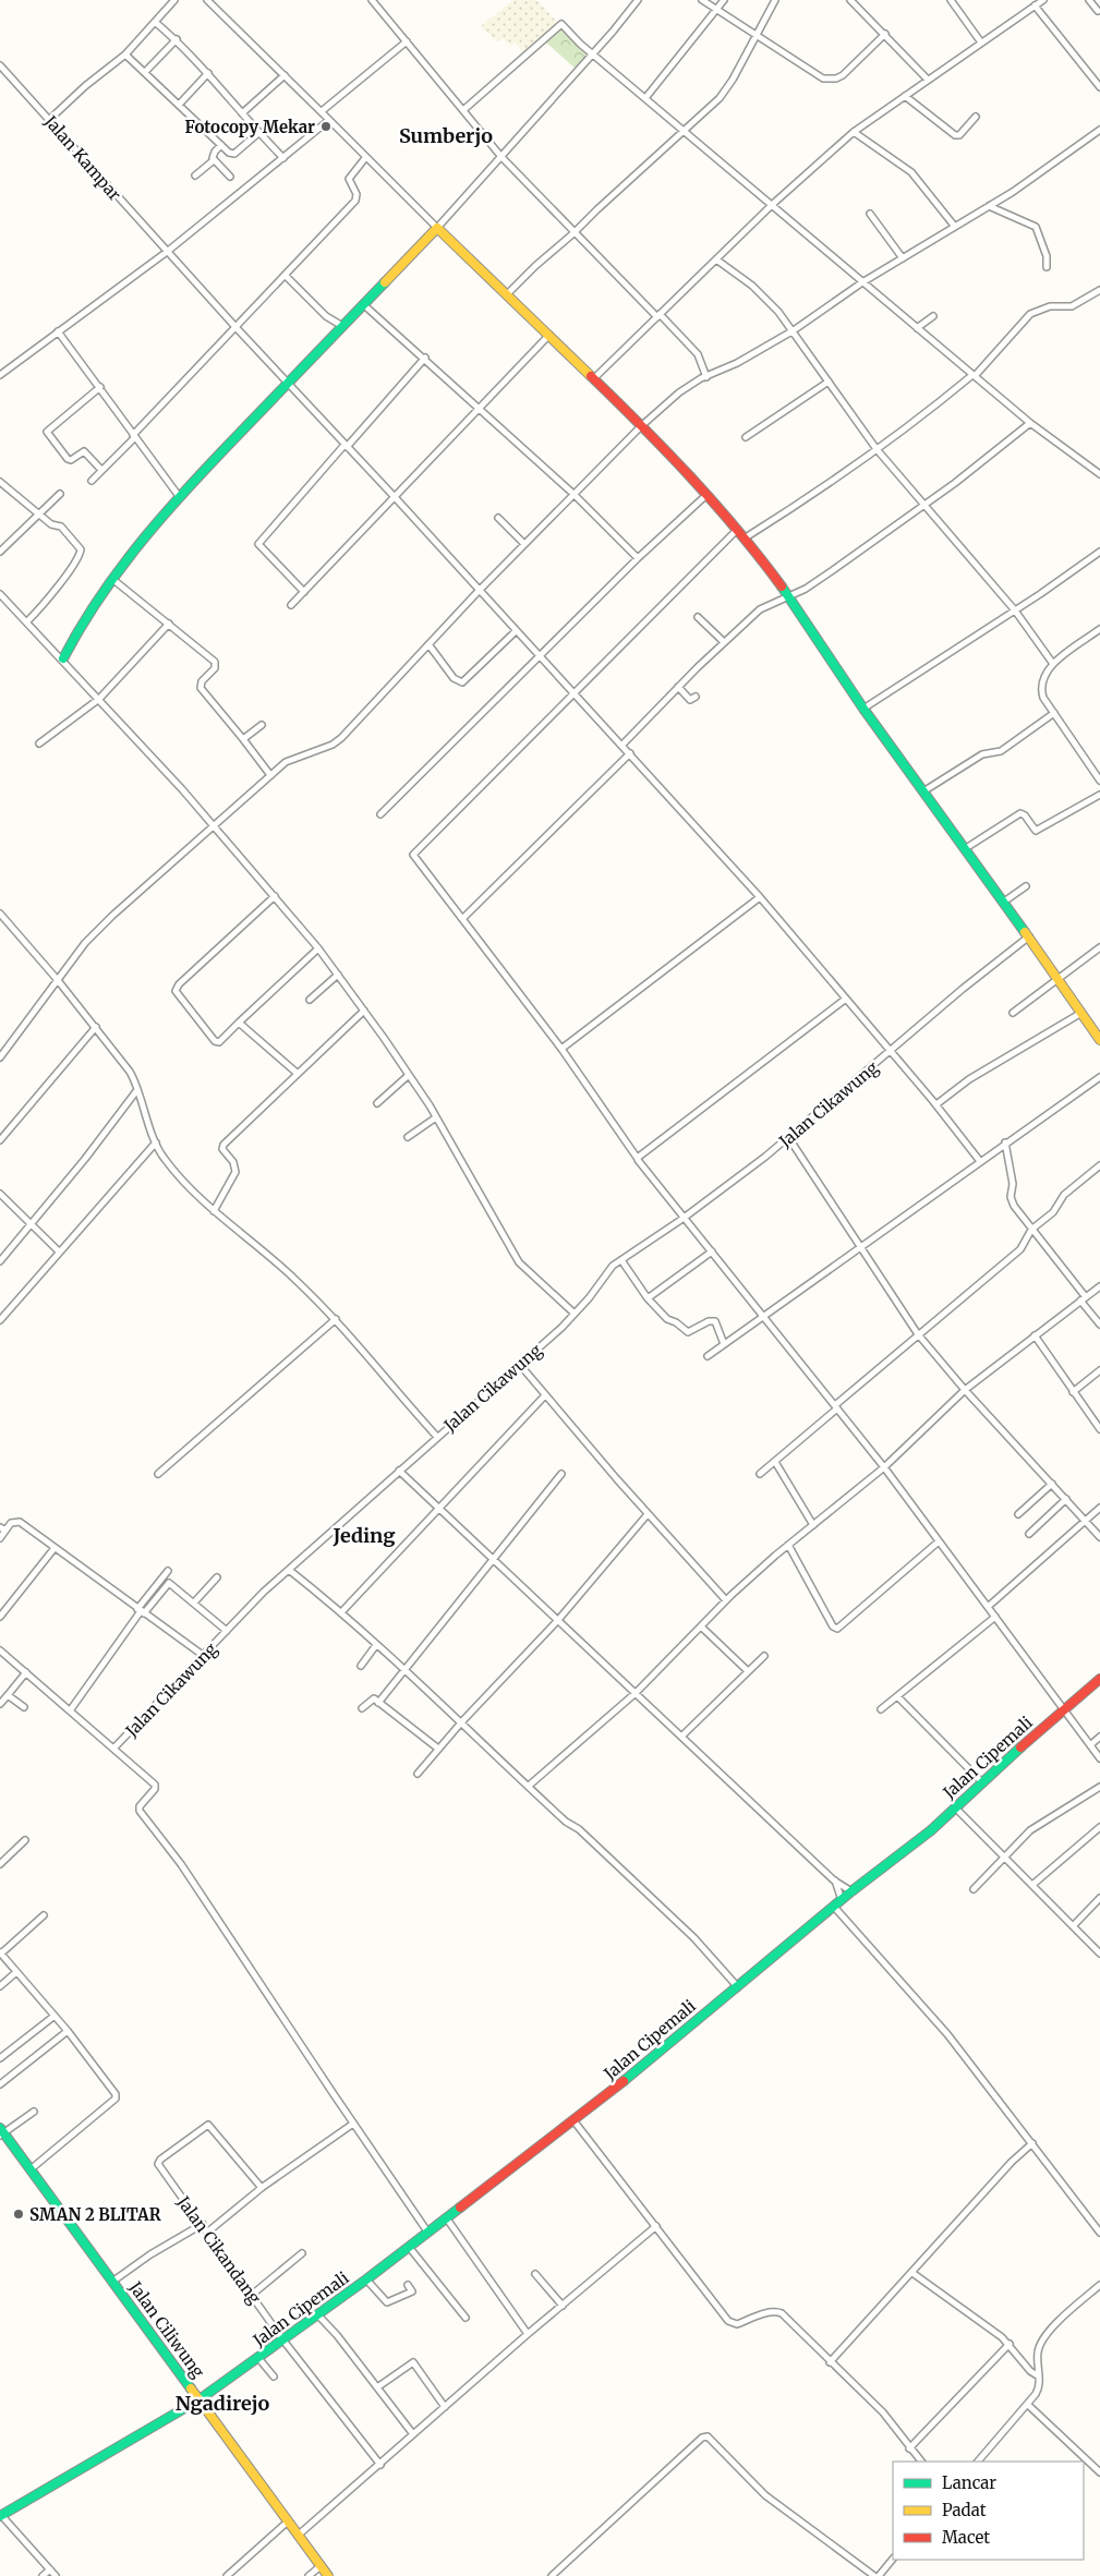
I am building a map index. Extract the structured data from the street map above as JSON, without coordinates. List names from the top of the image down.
{
  "streets": {
    "main road": ["Jalan Cipemali", "Jalan Ciliwung"],
    "street": ["Jalan Kampar", "Jalan Cikawung", "Jalan Cikandang"]
  },
  "crossings": [
    ["Jalan Kampar", "Jalan Cikawung"],
    ["Jalan Cipemali", "Jalan Cikandang"],
    ["Jalan Cipemali", "Jalan Ciliwung"]
  ],
  "districts": ["Sumberjo", "Jeding", "Ngadirejo"],
  "places": ["Fotocopy Mekar", "SMAN 2 BLITAR"],
  "legend": ["Lancar", "Padat", "Macet"]
}
